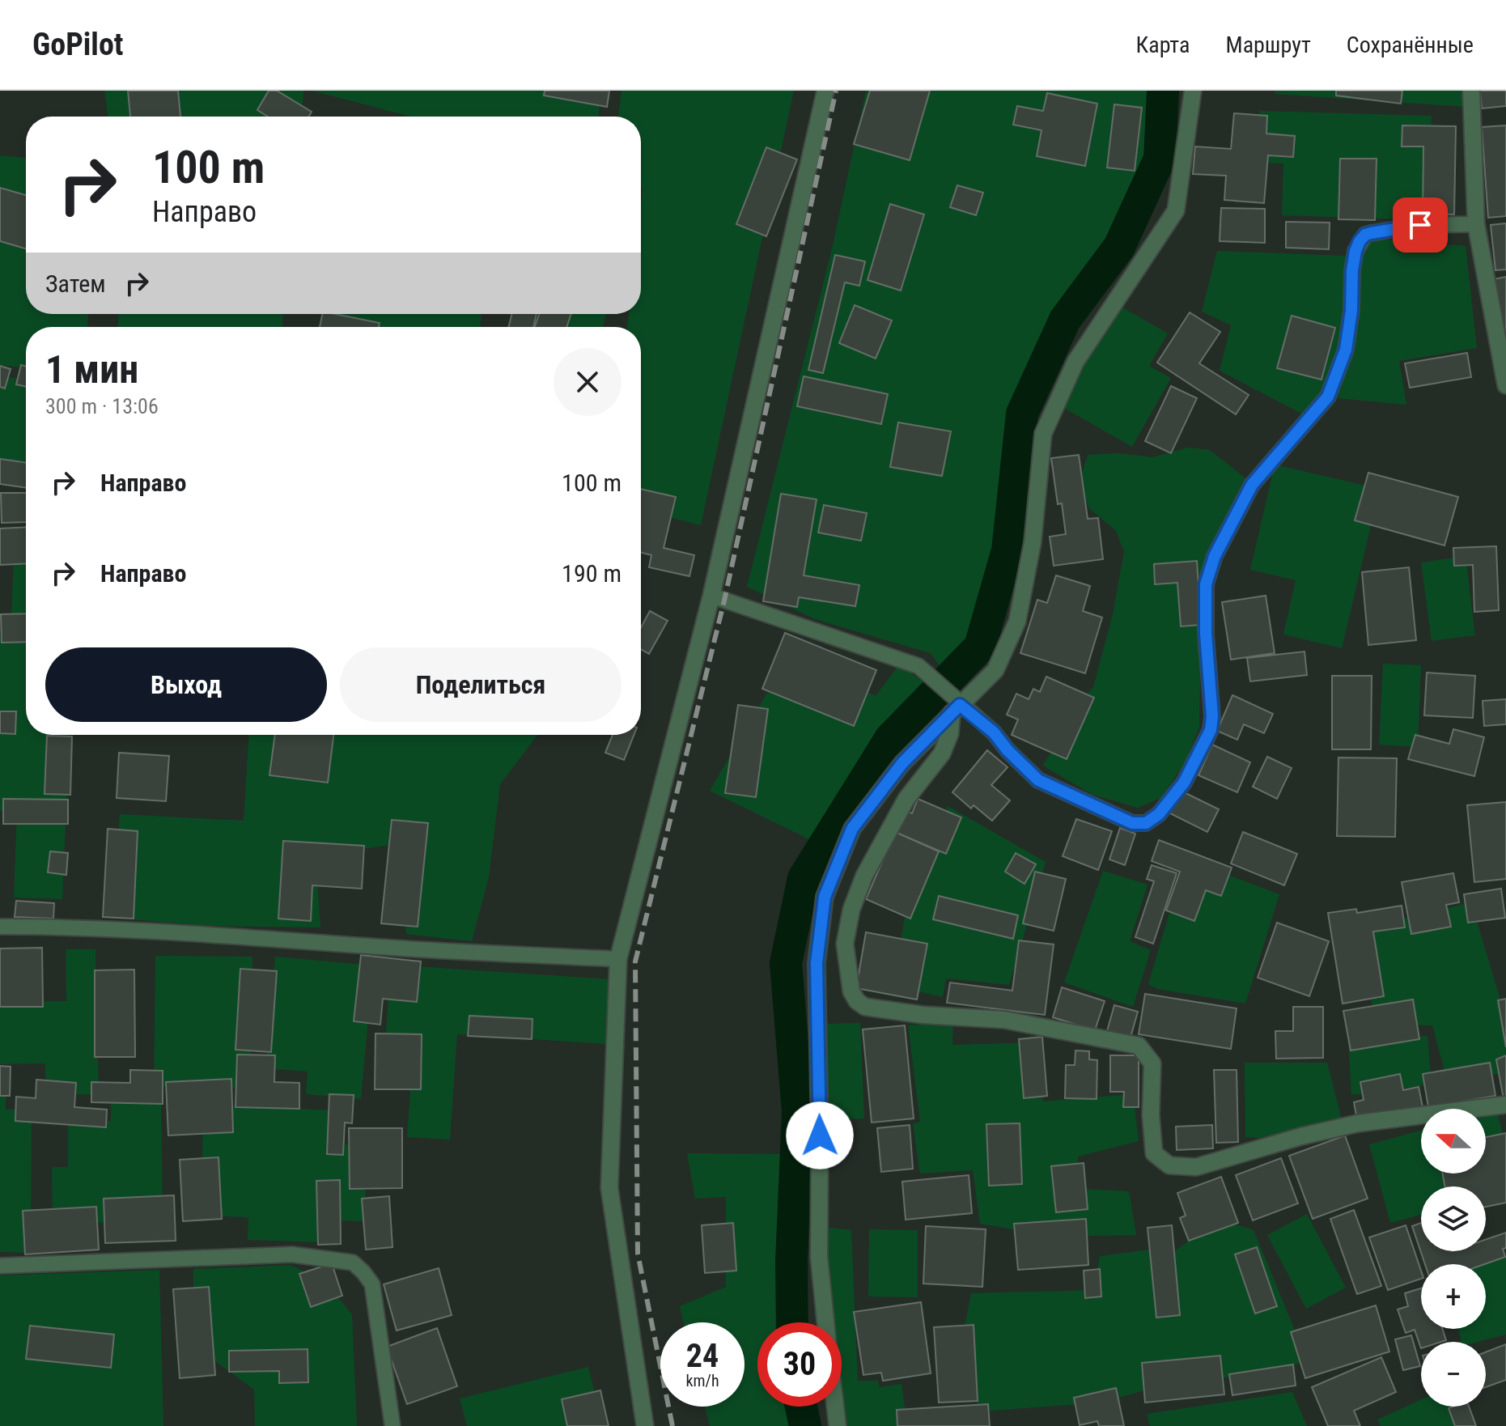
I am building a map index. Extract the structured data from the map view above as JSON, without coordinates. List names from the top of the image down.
{
  "north": "left",
  "page": {
    "header": "GoPilot",
    "nav": ["Карта", "Маршрут", "Сохранённые"],
    "turn": ["100 m", "Направо"],
    "then": "Затем",
    "heading": ["1 мин", "300 m · 13:06"],
    "list": [
      {
        "name": "Направо",
        "value": "100 m"
      },
      {
        "name": "Направо",
        "value": "190 m"
      }
    ],
    "buttons": ["Выход", "Поделиться"],
    "map_buttons": ["+", "−"],
    "speed": "24 km/h",
    "limit": "30"
  }
}
